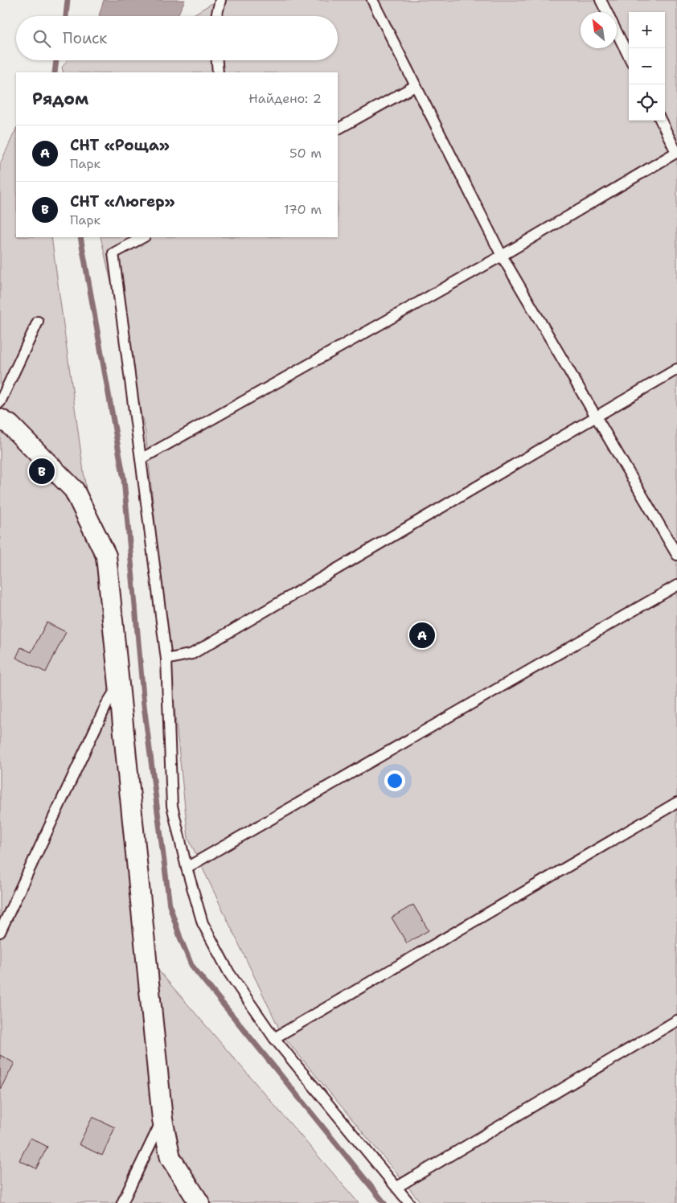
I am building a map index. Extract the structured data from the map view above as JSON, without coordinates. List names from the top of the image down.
{
  "north": "top left",
  "page": {
    "map_buttons": ["+", "−"],
    "search": "Поиск",
    "heading": ["Рядом", "Найдено: 2"],
    "list": [
      {
        "mark": "A",
        "name": "СНТ «Роща»",
        "note": "Парк",
        "value": "50 m"
      },
      {
        "mark": "B",
        "name": "СНТ «Люгер»",
        "note": "Парк",
        "value": "170 m"
      }
    ],
    "pins": ["B", "A"]
  }
}
